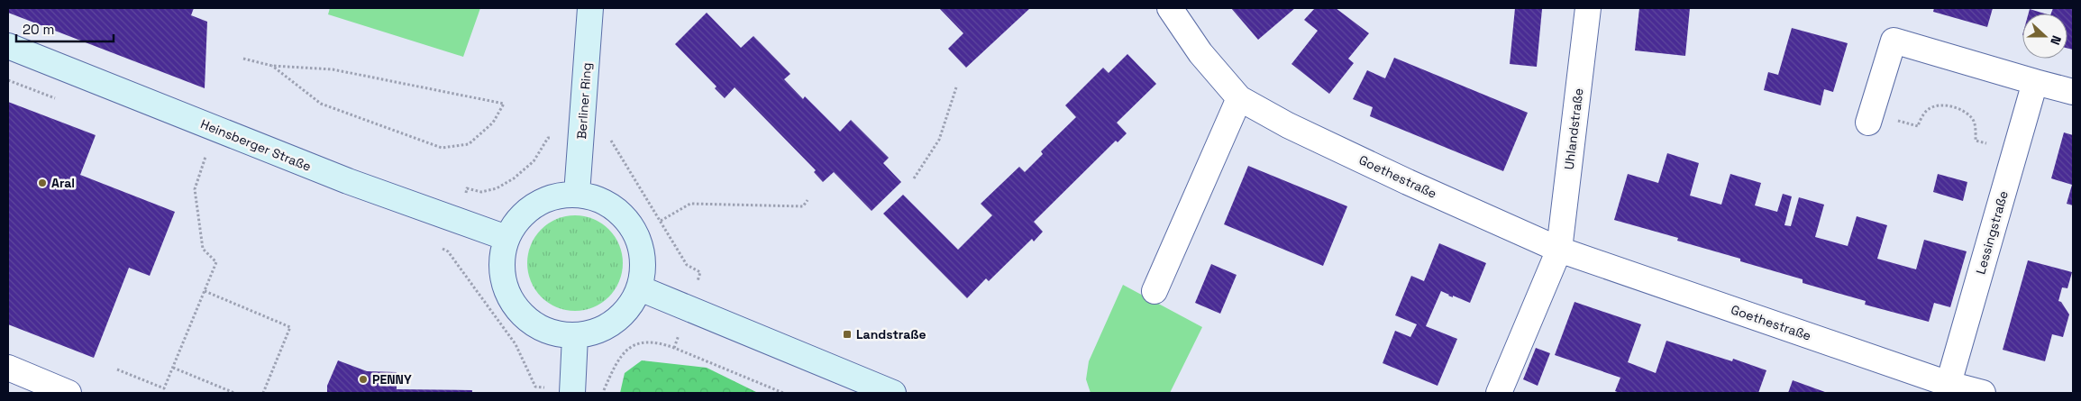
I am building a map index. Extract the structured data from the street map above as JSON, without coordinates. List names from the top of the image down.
{
  "streets": {
    "street": [
      "Berliner Ring",
      "Uhlandstraße",
      "Heinsberger Straße",
      "Goethestraße",
      "Lessingstraße"
    ]
  },
  "crossings": [
    ["Berliner Ring", "Heinsberger Straße"],
    ["Uhlandstraße", "Goethestraße"],
    ["Goethestraße", "Lessingstraße"]
  ],
  "places": {
    "other": ["Aral", "PENNY"],
    "transit": ["Landstraße"]
  },
  "scale_bar": "20 m",
  "north": "right"
}
